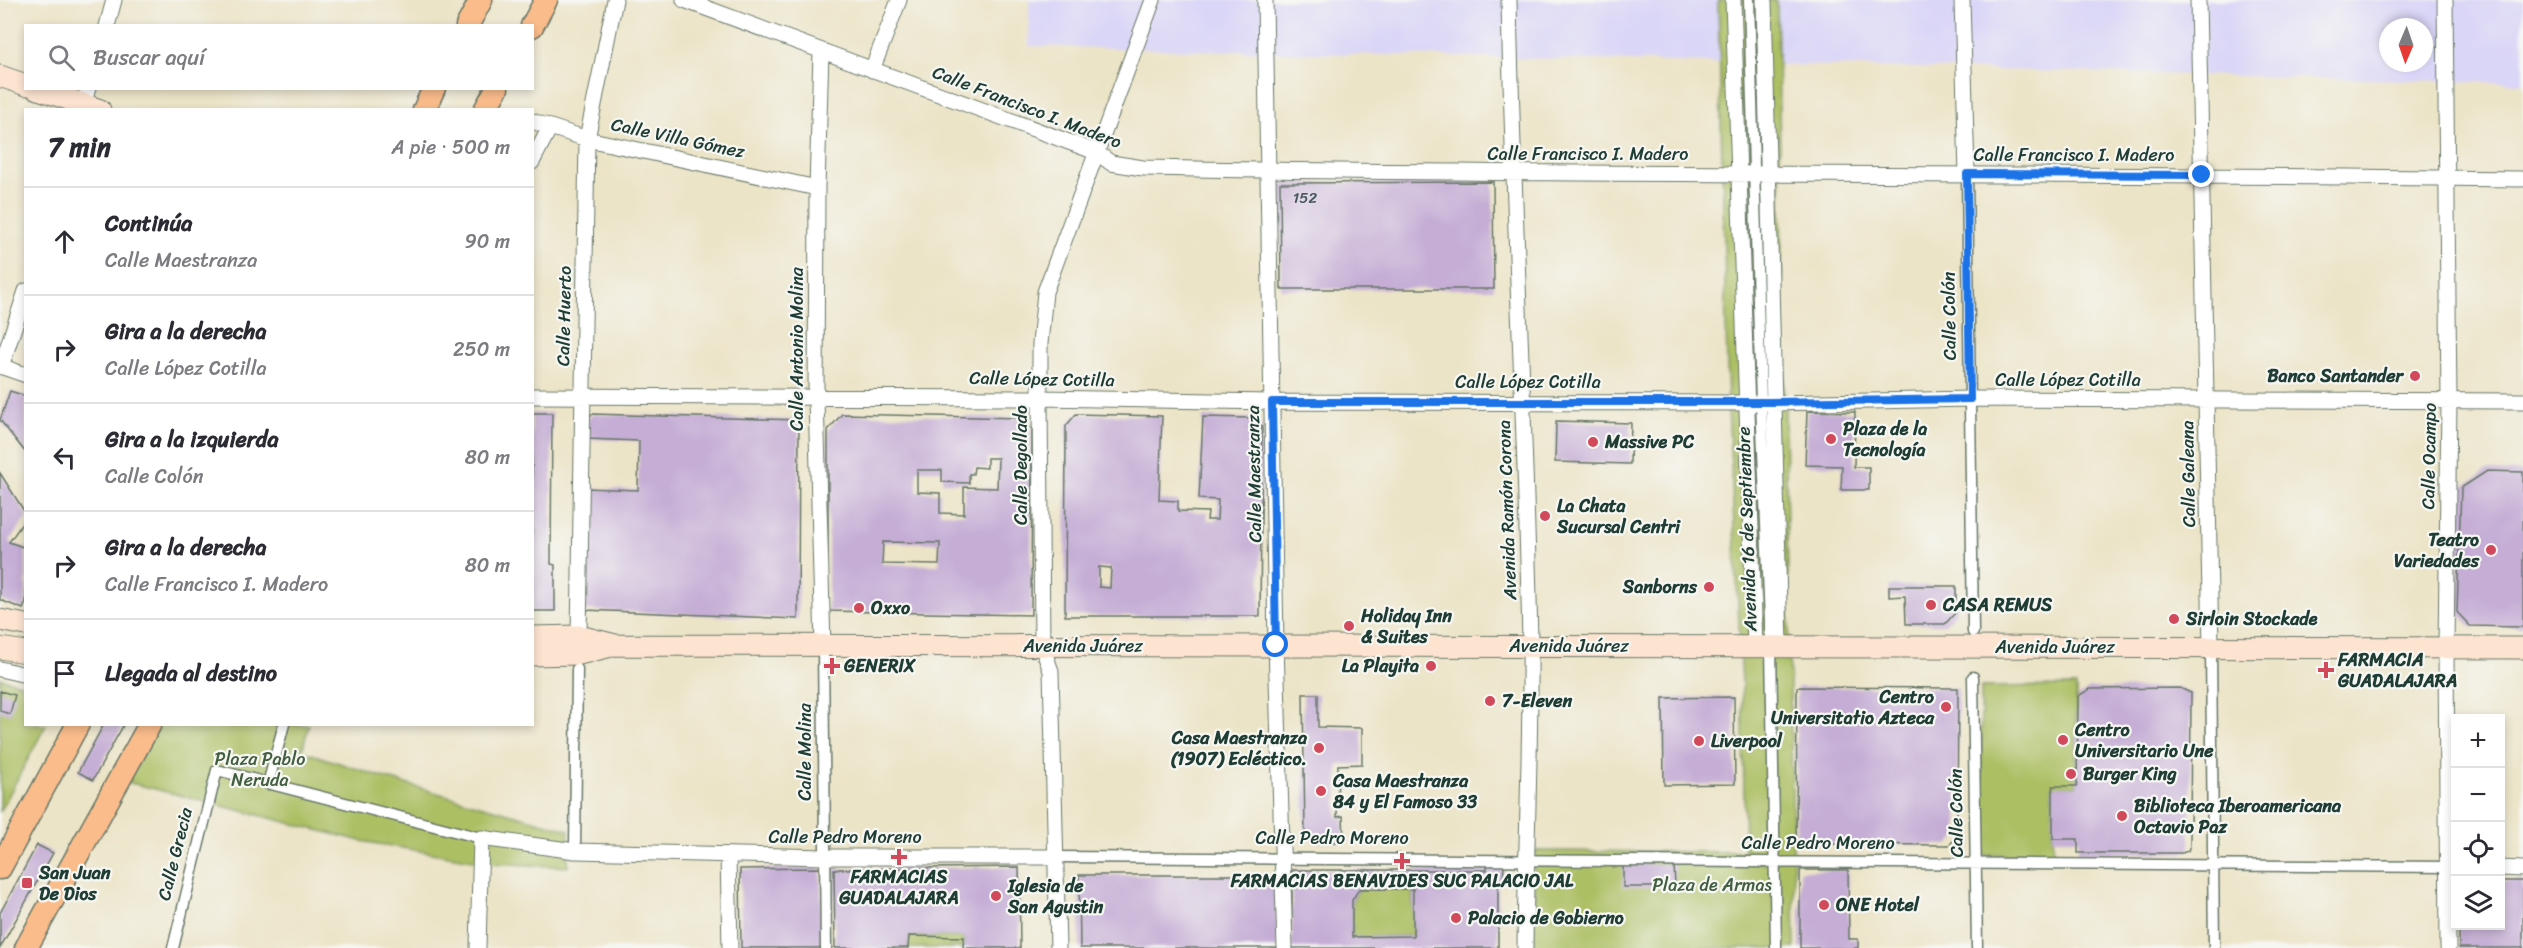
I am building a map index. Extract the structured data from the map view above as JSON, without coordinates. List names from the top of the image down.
{
  "streets": {
    "main road": ["Avenida Juárez"],
    "street": [
      "Calle Francisco I. Madero",
      "Calle Villa Gómez",
      "Calle Huerto",
      "Calle Colón",
      "Calle Antonio Molina",
      "Calle López Cotilla",
      "Calle Ocampo",
      "Calle Degollado",
      "Calle Maestranza",
      "Calle Galeana",
      "Avenida Ramón Corona",
      "Avenida 16 de Septiembre",
      "Calle Molina",
      "Calle Pedro Moreno",
      "Calle Grecia"
    ]
  },
  "crossings": [
    ["Calle Francisco I. Madero", "Calle Colón"],
    ["Calle Francisco I. Madero", "Calle Antonio Molina"],
    ["Calle Francisco I. Madero", "Calle Ocampo"],
    ["Calle Francisco I. Madero", "Calle Degollado"],
    ["Calle Francisco I. Madero", "Calle Maestranza"],
    ["Calle Francisco I. Madero", "Calle Galeana"],
    ["Calle Francisco I. Madero", "Avenida Ramón Corona"],
    ["Calle Francisco I. Madero", "Avenida 16 de Septiembre"],
    ["Calle Villa Gómez", "Calle Huerto"],
    ["Calle Villa Gómez", "Calle Antonio Molina"],
    ["Calle Huerto", "Calle López Cotilla"],
    ["Calle Huerto", "Avenida Juárez"],
    ["Calle Colón", "Calle López Cotilla"],
    ["Calle Colón", "Calle Pedro Moreno"],
    ["Calle Antonio Molina", "Calle López Cotilla"],
    ["Calle Antonio Molina", "Avenida Juárez"],
    ["Calle Antonio Molina", "Calle Molina"],
    ["Calle López Cotilla", "Calle Ocampo"],
    ["Calle López Cotilla", "Calle Degollado"],
    ["Calle López Cotilla", "Calle Maestranza"],
    ["Calle López Cotilla", "Calle Galeana"],
    ["Calle López Cotilla", "Avenida Ramón Corona"],
    ["Calle López Cotilla", "Avenida 16 de Septiembre"],
    ["Calle Ocampo", "Avenida Juárez"],
    ["Calle Ocampo", "Calle Pedro Moreno"],
    ["Calle Degollado", "Avenida Juárez"],
    ["Calle Degollado", "Calle Pedro Moreno"],
    ["Calle Maestranza", "Avenida Juárez"],
    ["Calle Maestranza", "Calle Pedro Moreno"],
    ["Calle Galeana", "Avenida Juárez"],
    ["Calle Galeana", "Calle Pedro Moreno"],
    ["Avenida Ramón Corona", "Avenida Juárez"],
    ["Avenida Ramón Corona", "Calle Pedro Moreno"],
    ["Avenida 16 de Septiembre", "Avenida Juárez"],
    ["Avenida 16 de Septiembre", "Calle Pedro Moreno"],
    ["Avenida Juárez", "Calle Molina"],
    ["Calle Molina", "Calle Pedro Moreno"],
    ["Calle Pedro Moreno", "Calle Grecia"]
  ],
  "parks": ["Plaza Pablo Neruda", "Plaza de Armas"],
  "places": {
    "other": [
      "Banco Santander",
      "Plaza de la Tecnología",
      "Massive PC",
      "La Chata Sucursal Centri",
      "Teatro Variedades",
      "Sanborns",
      "CASA REMUS",
      "Oxxo",
      "Sirloin Stockade",
      "Holiday Inn & Suites",
      "La Playita",
      "7-Eleven",
      "Centro Universitatio Azteca",
      "Centro Universitario Une",
      "Liverpool",
      "Casa Maestranza (1907) Ecléctico.",
      "Burger King",
      "Casa Maestranza 84 y El Famoso 33",
      "Biblioteca Iberoamericana Octavio Paz",
      "Iglesia de San Agustin",
      "ONE Hotel",
      "Palacio de Gobierno"
    ],
    "health": [
      "GENERIX",
      "FARMACIA GUADALAJARA",
      "FARMACIAS GUADALAJARA",
      "FARMACIAS BENAVIDES SUC PALACIO JAL"
    ],
    "transit": ["San Juan De Dios"]
  },
  "house_numbers": ["152"],
  "north": "bottom",
  "page": {
    "search": "Buscar aquí",
    "heading": ["7 min", "A pie · 500 m"],
    "list": [
      ["Continúa", "Calle Maestranza", "90 m"],
      ["Gira a la derecha", "Calle López Cotilla", "250 m"],
      ["Gira a la izquierda", "Calle Colón", "80 m"],
      ["Gira a la derecha", "Calle Francisco I. Madero", "80 m"],
      "Llegada al destino"
    ],
    "map_buttons": ["+", "−"]
  }
}
